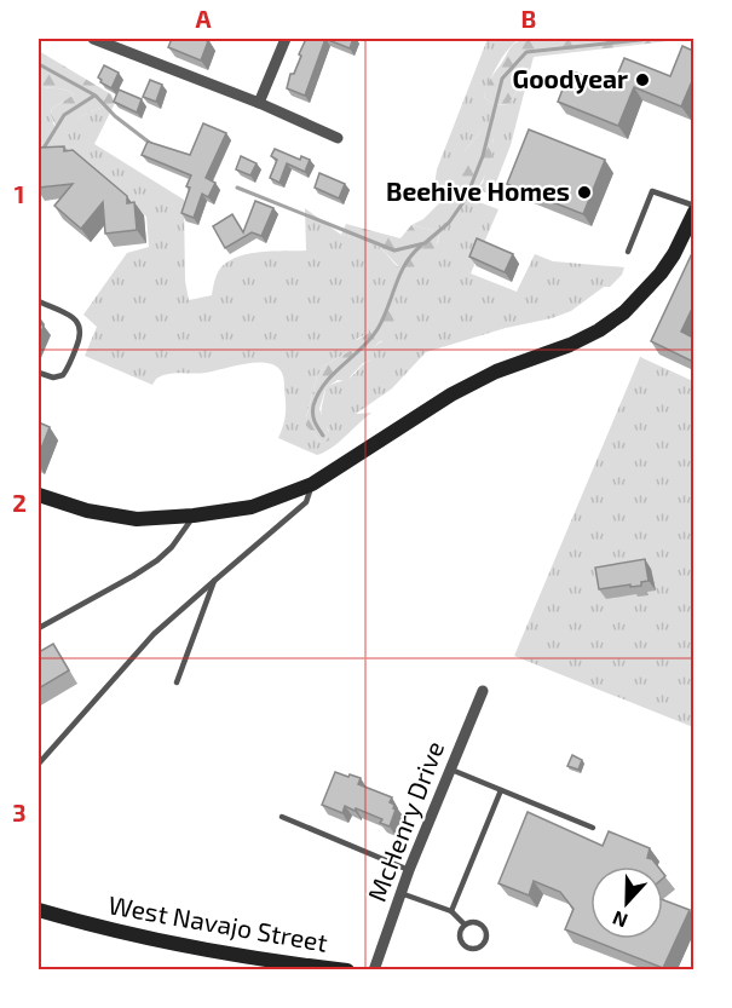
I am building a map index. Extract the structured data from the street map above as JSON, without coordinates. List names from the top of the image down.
{
  "streets": {
    "main road": ["West Navajo Street"],
    "street": ["McHenry Drive"]
  },
  "places": ["Goodyear", "Beehive Homes"],
  "north": "bottom",
  "grid": {
    "columns": ["A", "B"],
    "rows": ["1", "2", "3"]
  }
}
